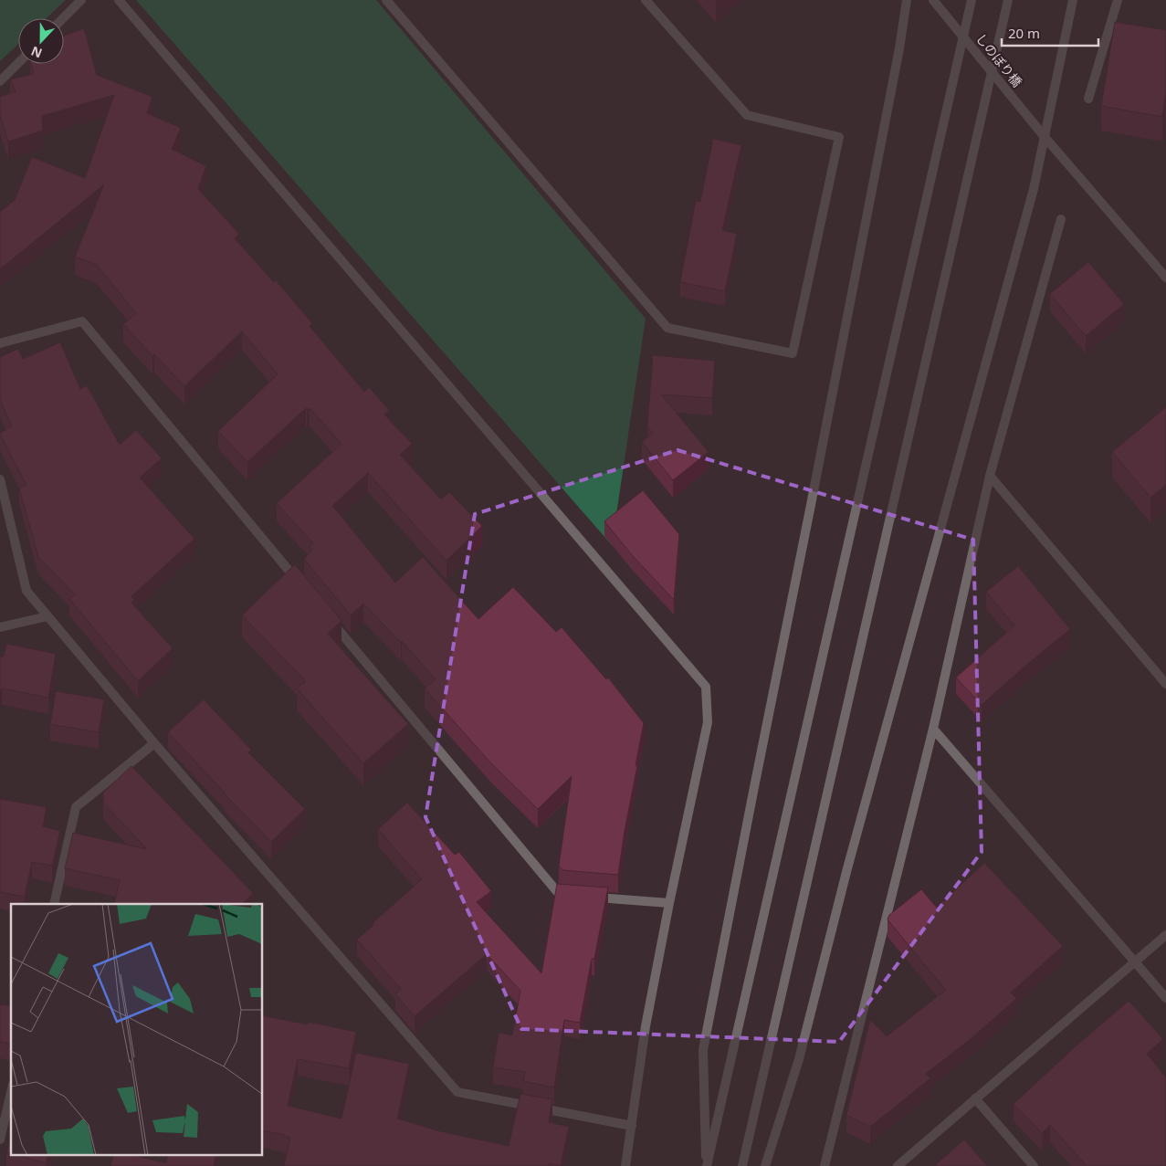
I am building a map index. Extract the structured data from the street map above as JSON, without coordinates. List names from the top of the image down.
{
  "streets": {
    "street": ["しのぼり橋"]
  },
  "scale_bar": "20 m",
  "north": "bottom"
}
